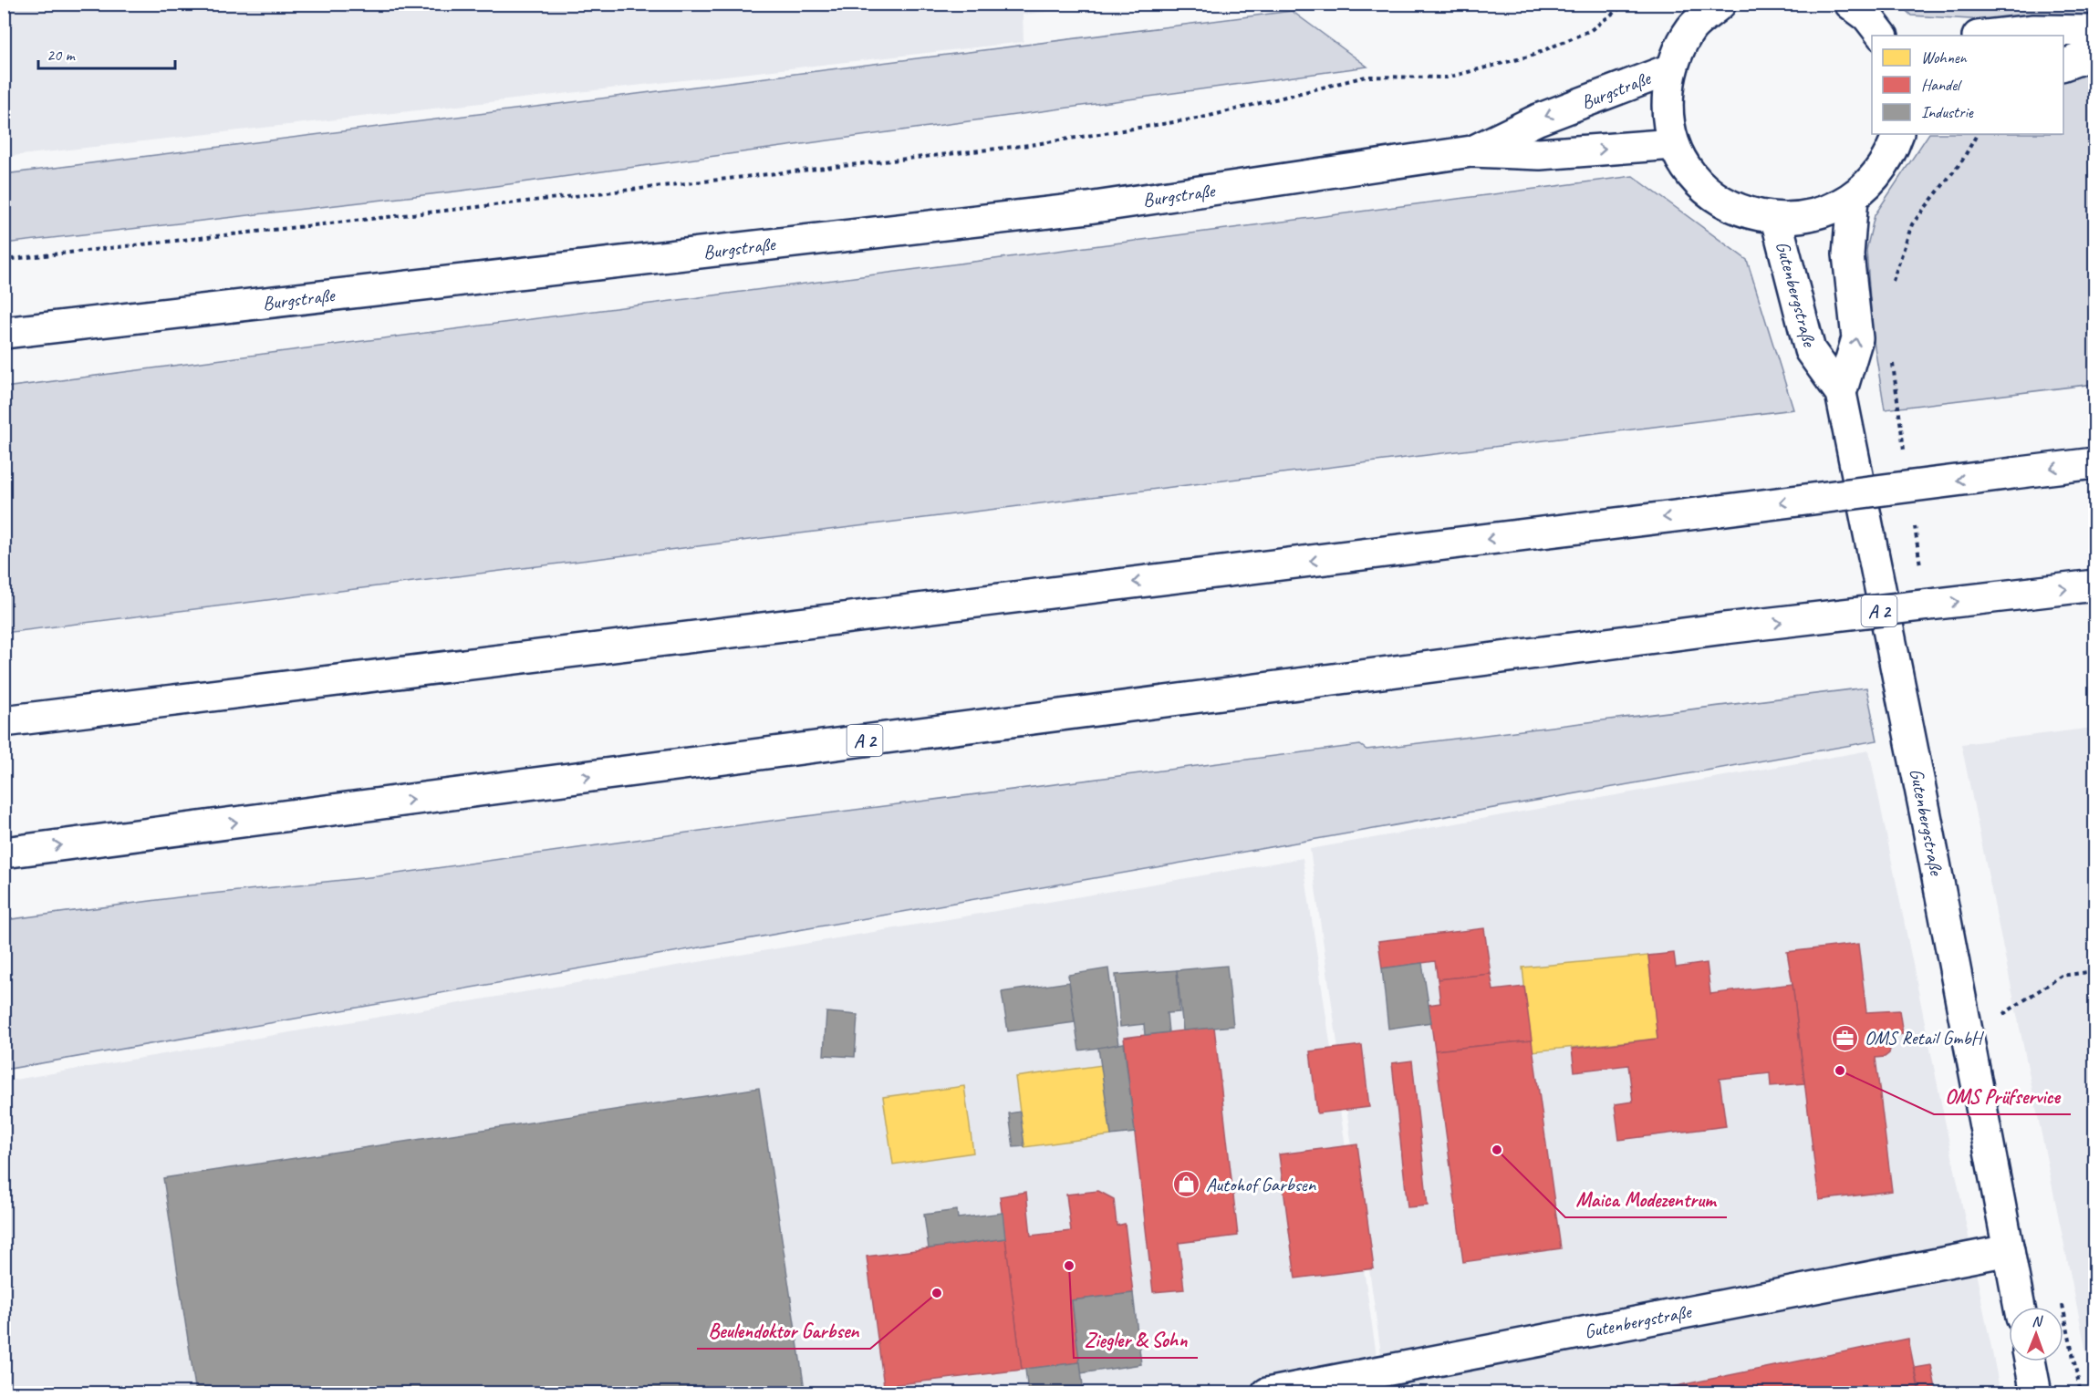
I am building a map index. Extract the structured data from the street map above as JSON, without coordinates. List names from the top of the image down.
{
  "streets": {
    "main road": ["Burgstraße", "Gutenbergstraße", "A 2"]
  },
  "places": {
    "office": ["OMS Retail GmbH"],
    "other": [
      "OMS Prüfservice",
      "Maica Modezentrum",
      "Ziegler & Sohn",
      "Beulendoktor Garbsen"
    ],
    "shop": ["Autohof Garbsen"]
  },
  "legend": ["Wohnen", "Handel", "Industrie"],
  "scale_bar": "20 m",
  "north": "top"
}
